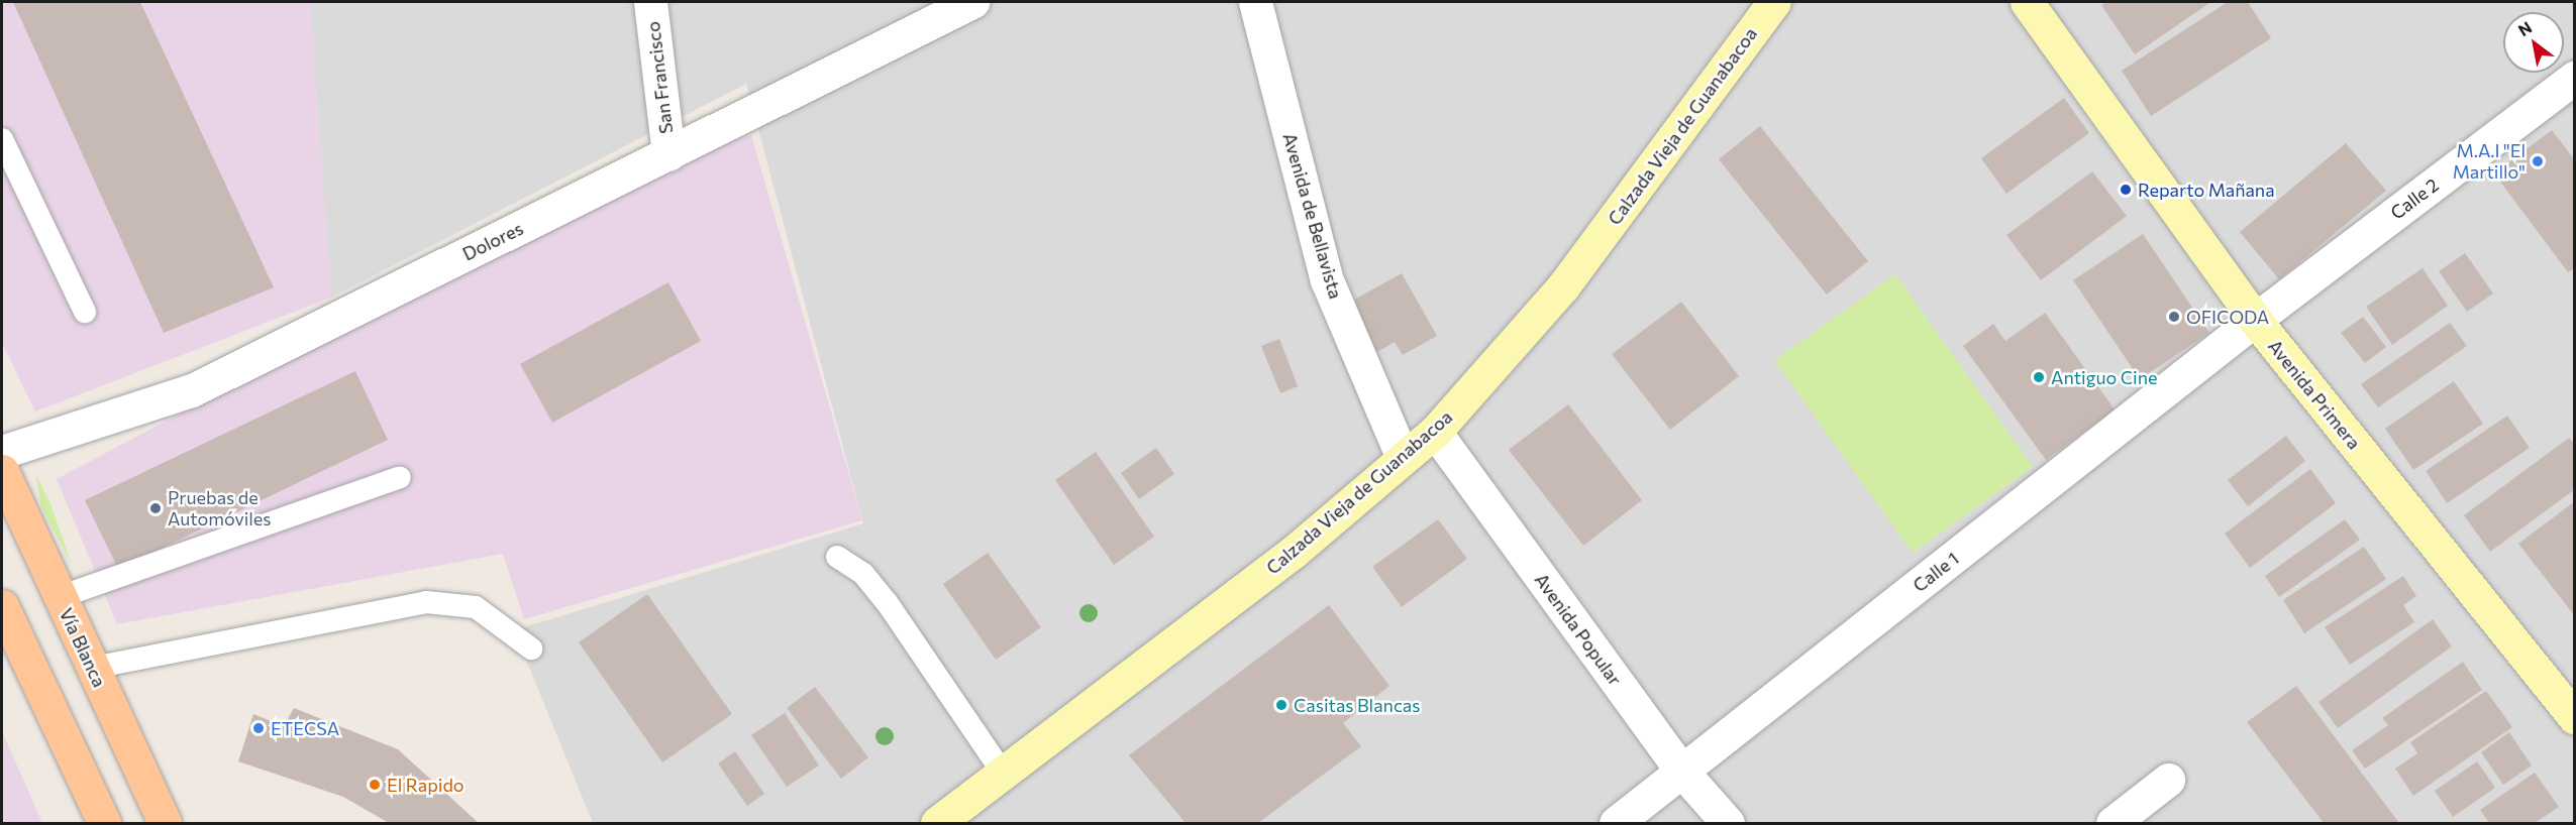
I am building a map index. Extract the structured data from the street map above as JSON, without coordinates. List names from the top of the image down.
{
  "streets": {
    "main road": ["Calzada Vieja de Guanabacoa", "Avenida Primera", "Vía Blanca"],
    "street": [
      "San Francisco",
      "Calle 2",
      "Avenida de Bellavista",
      "Dolores",
      "Calle 1",
      "Avenida Popular"
    ]
  },
  "crossings": [
    ["San Francisco", "Dolores"],
    ["Calzada Vieja de Guanabacoa", "Avenida de Bellavista"],
    ["Calzada Vieja de Guanabacoa", "Avenida Popular"],
    ["Calle 2", "Avenida Primera"],
    ["Calle 2", "Calle 1"],
    ["Avenida Primera", "Calle 1"],
    ["Calle 1", "Avenida Popular"]
  ],
  "places": [
    "M.A.I \"El Martillo\"",
    "Reparto Mañana",
    "OFICODA",
    "Antiguo Cine",
    "Pruebas de Automóviles",
    "Casitas Blancas",
    "ETECSA",
    "El Rapido"
  ],
  "north": "top left"
}
